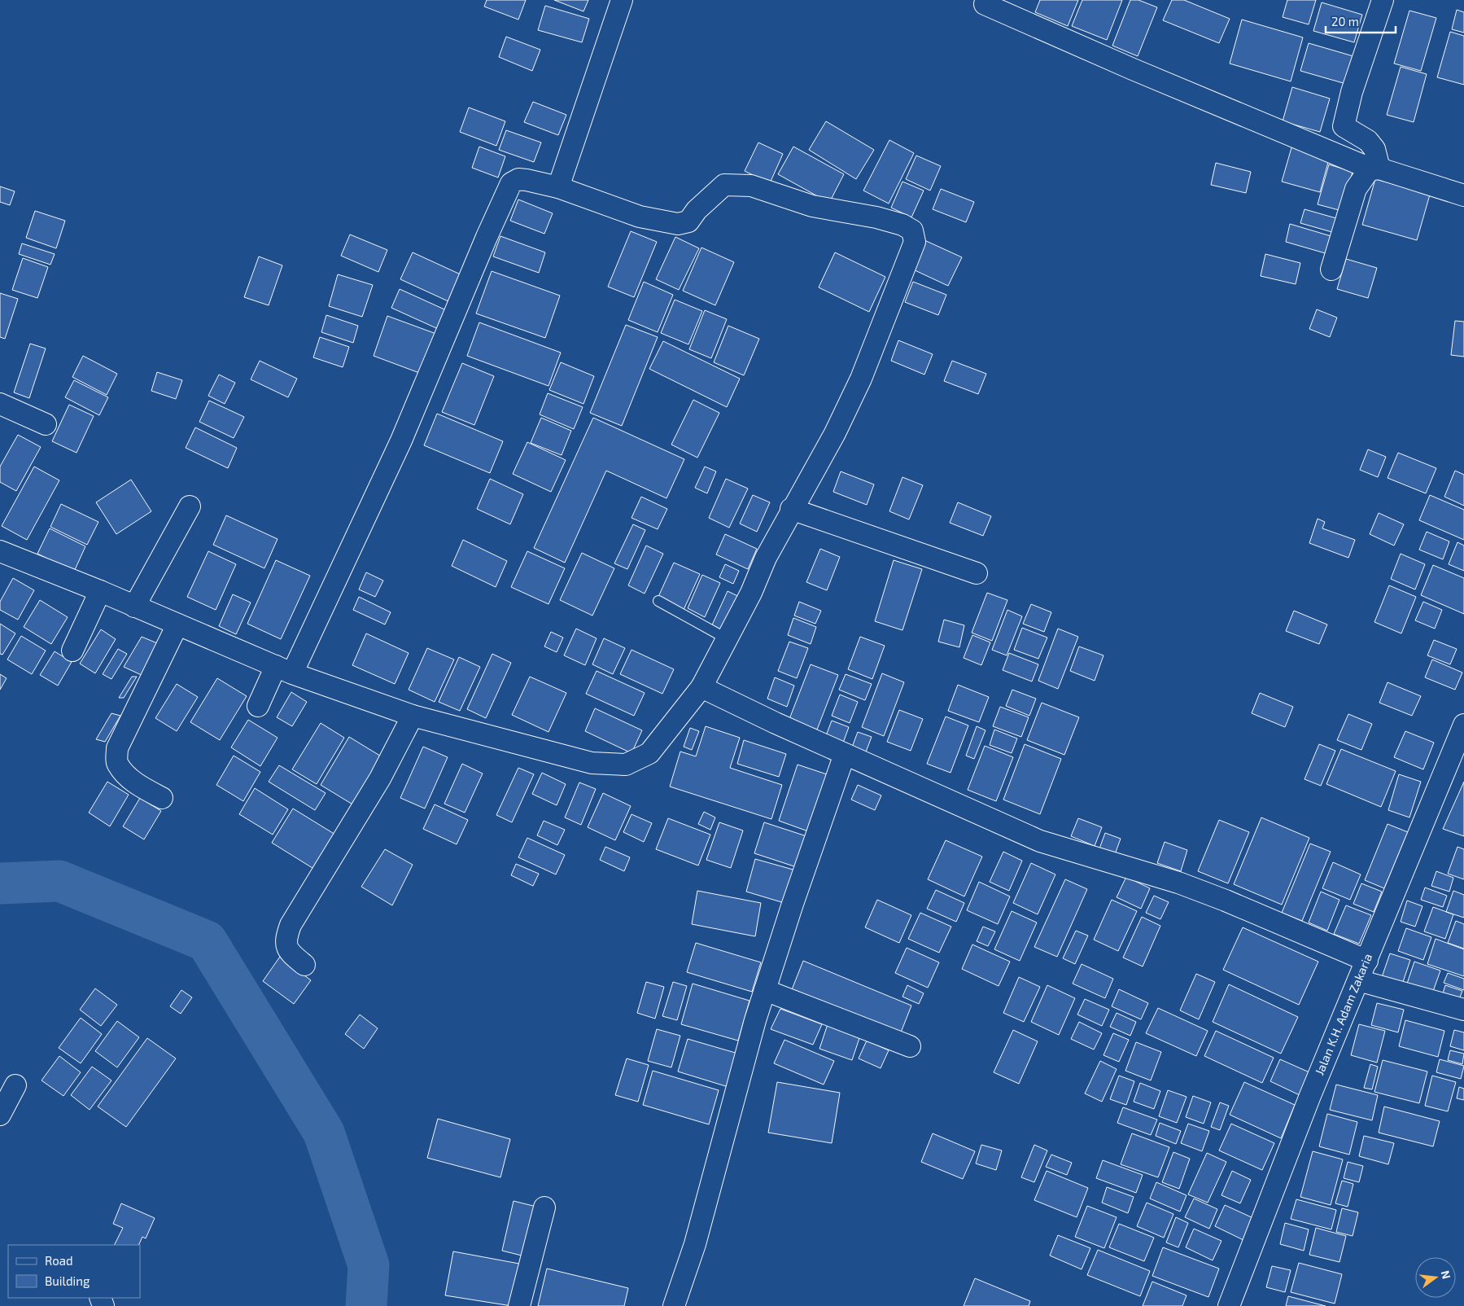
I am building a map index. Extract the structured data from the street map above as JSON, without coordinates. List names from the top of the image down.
{
  "streets": {
    "street": ["Jalan K.H. Adam Zakaria"]
  },
  "legend": ["Road", "Building"],
  "scale_bar": "20 m",
  "north": "right"
}
